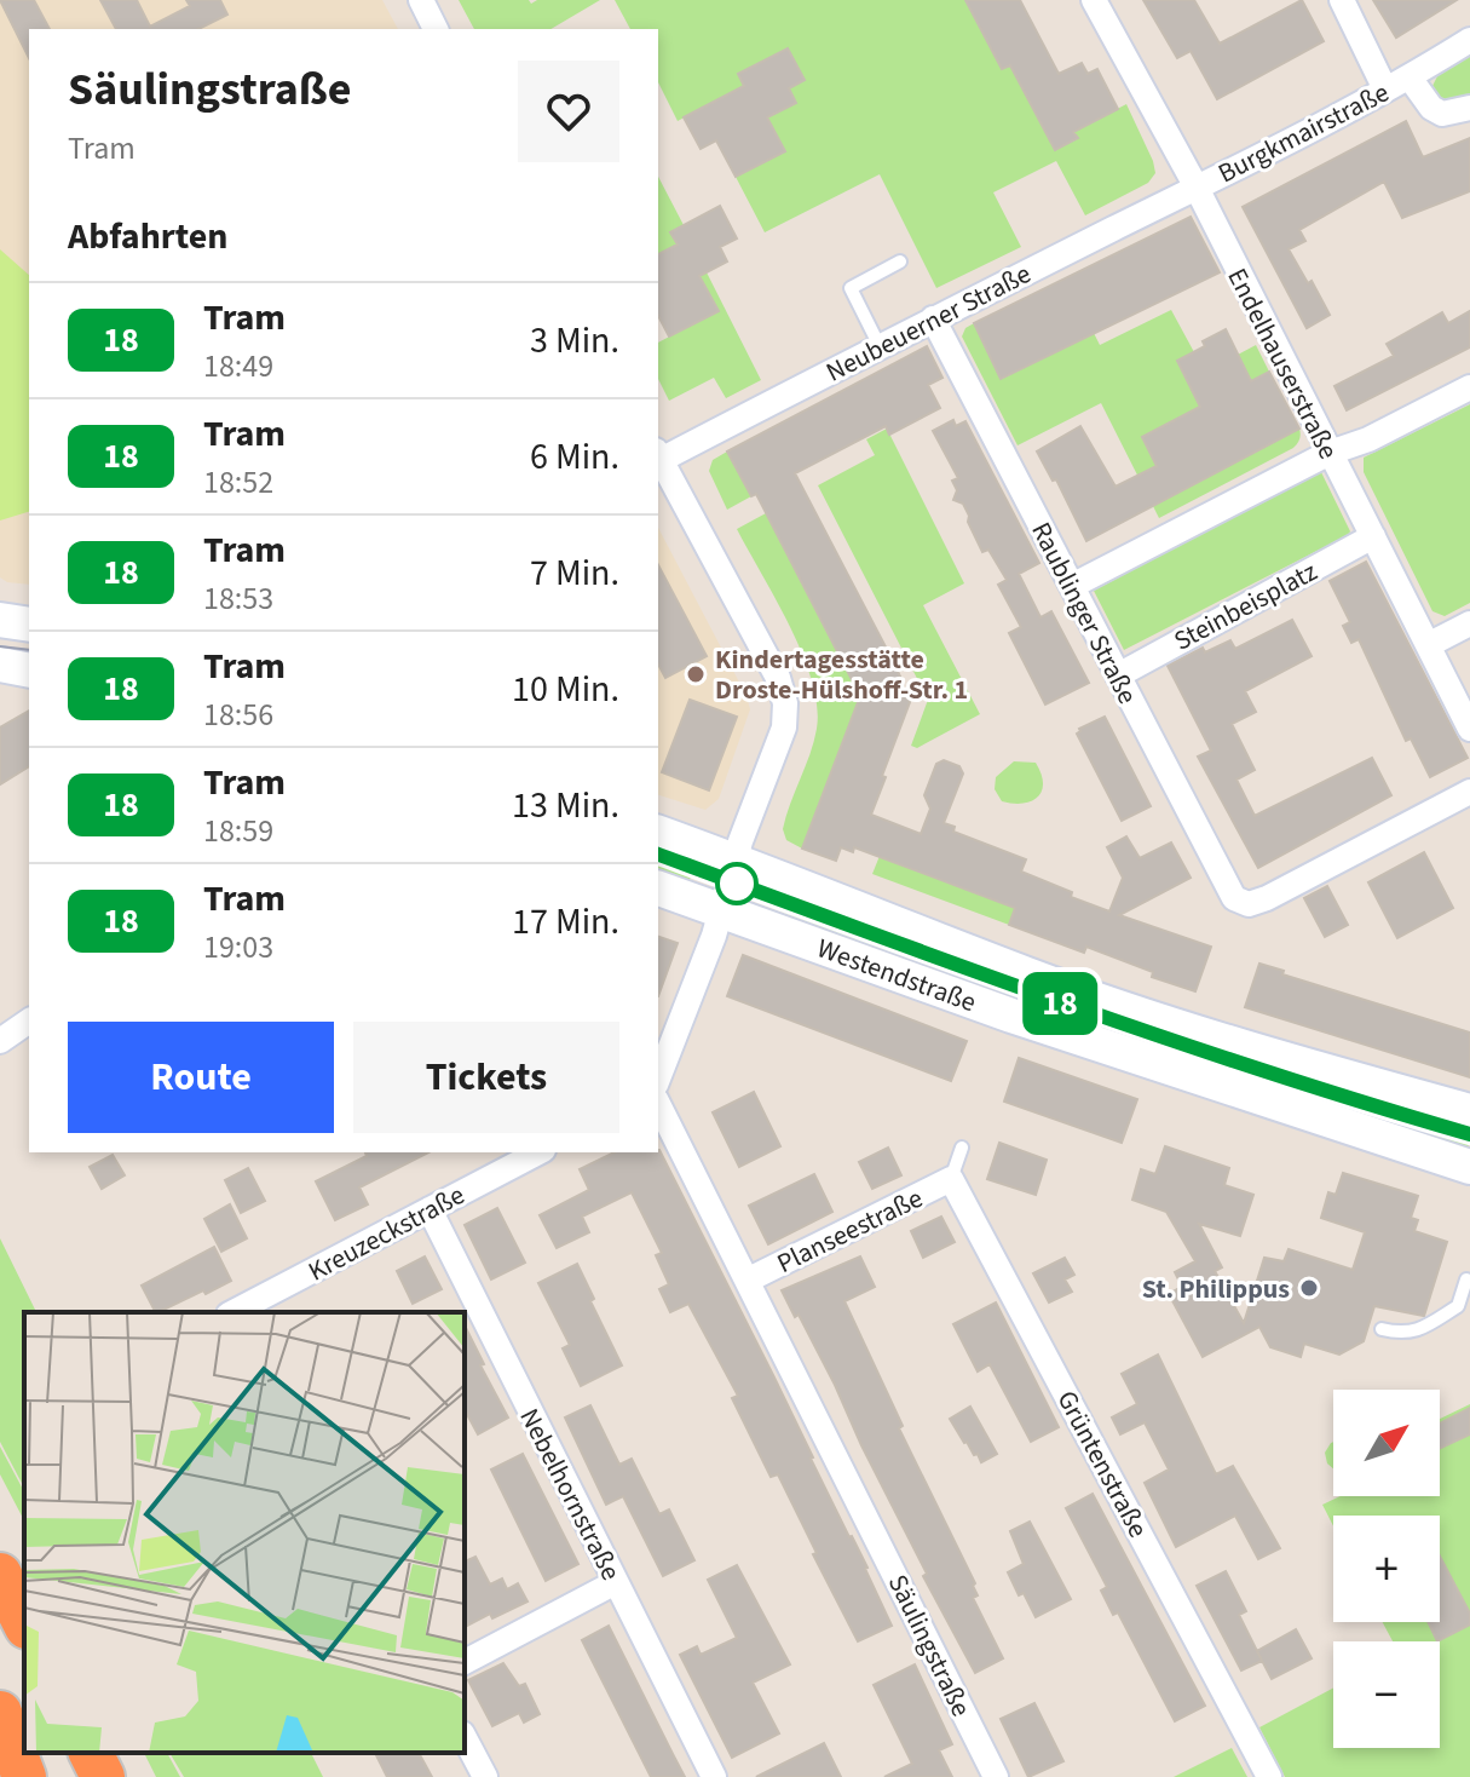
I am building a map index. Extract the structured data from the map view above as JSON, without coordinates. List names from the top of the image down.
{
  "streets": {
    "main road": ["Westendstraße"],
    "street": [
      "Burgkmairstraße",
      "Neubeuerner Straße",
      "Endelhauserstraße",
      "Steinbeisplatz",
      "Raublinger Straße",
      "Planseestraße",
      "Kreuzeckstraße",
      "Grüntenstraße",
      "Nebelhornstraße",
      "Säulingstraße"
    ]
  },
  "crossings": [
    ["Burgkmairstraße", "Neubeuerner Straße"],
    ["Burgkmairstraße", "Endelhauserstraße"],
    ["Neubeuerner Straße", "Endelhauserstraße"],
    ["Neubeuerner Straße", "Raublinger Straße"],
    ["Endelhauserstraße", "Steinbeisplatz"],
    ["Steinbeisplatz", "Raublinger Straße"],
    ["Planseestraße", "Grüntenstraße"],
    ["Planseestraße", "Säulingstraße"],
    ["Kreuzeckstraße", "Nebelhornstraße"]
  ],
  "places": ["Kindertagesstätte Droste-Hülshoff-Str. 1", "St. Philippus"],
  "lines": ["tram line 18"],
  "north": "top right",
  "page": {
    "on_map": "18",
    "heading": [
      ["Säulingstraße", "Tram"],
      "Abfahrten"
    ],
    "list": [
      {
        "mark": "18",
        "name": "Tram",
        "note": "18:49",
        "value": "3 Min."
      },
      {
        "mark": "18",
        "name": "Tram",
        "note": "18:52",
        "value": "6 Min."
      },
      {
        "mark": "18",
        "name": "Tram",
        "note": "18:53",
        "value": "7 Min."
      },
      {
        "mark": "18",
        "name": "Tram",
        "note": "18:56",
        "value": "10 Min."
      },
      {
        "mark": "18",
        "name": "Tram",
        "note": "18:59",
        "value": "13 Min."
      },
      {
        "mark": "18",
        "name": "Tram",
        "note": "19:03",
        "value": "17 Min."
      }
    ],
    "buttons": ["Route", "Tickets"],
    "map_buttons": ["+", "−"]
  }
}
